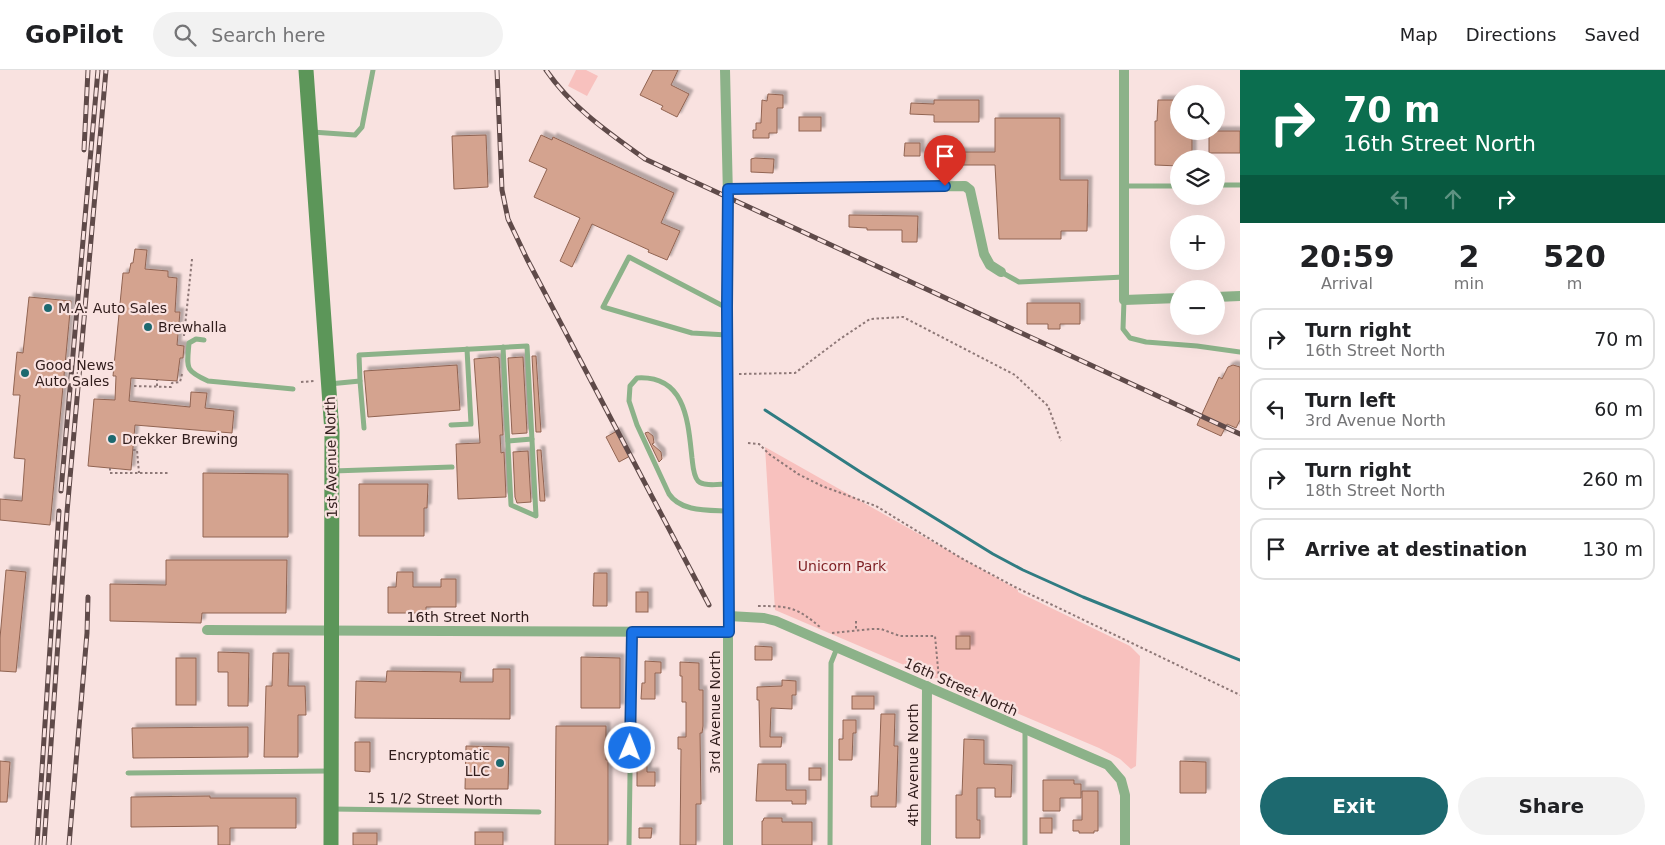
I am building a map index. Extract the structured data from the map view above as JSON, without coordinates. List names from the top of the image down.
{
  "streets": {
    "street": [
      "1st Avenue North",
      "16th Street North",
      "3rd Avenue North",
      "4th Avenue North"
    ],
    "lane": ["15 1/2 Street North"]
  },
  "crossings": [
    ["1st Avenue North", "16th Street North"],
    ["1st Avenue North", "15 1/2 Street North"],
    ["16th Street North", "3rd Avenue North"],
    ["16th Street North", "4th Avenue North"]
  ],
  "parks": ["Unicorn Park"],
  "places": [
    "M.A. Auto Sales",
    "Brewhalla",
    "Good News Auto Sales",
    "Drekker Brewing",
    "Encryptomatic LLC"
  ],
  "page": {
    "header": "GoPilot",
    "search": "Search here",
    "nav": ["Map", "Directions", "Saved"],
    "turn": ["70 m", "16th Street North"],
    "map_buttons": ["+", "−"],
    "eta": [
      "20:59",
      "Arrival",
      "2",
      "min",
      "520",
      "m"
    ],
    "list": [
      {
        "name": "Turn right",
        "note": "16th Street North",
        "value": "70 m"
      },
      {
        "name": "Turn left",
        "note": "3rd Avenue North",
        "value": "60 m"
      },
      {
        "name": "Turn right",
        "note": "18th Street North",
        "value": "260 m"
      },
      {
        "name": "Arrive at destination",
        "value": "130 m"
      }
    ],
    "buttons": ["Exit", "Share"]
  }
}
